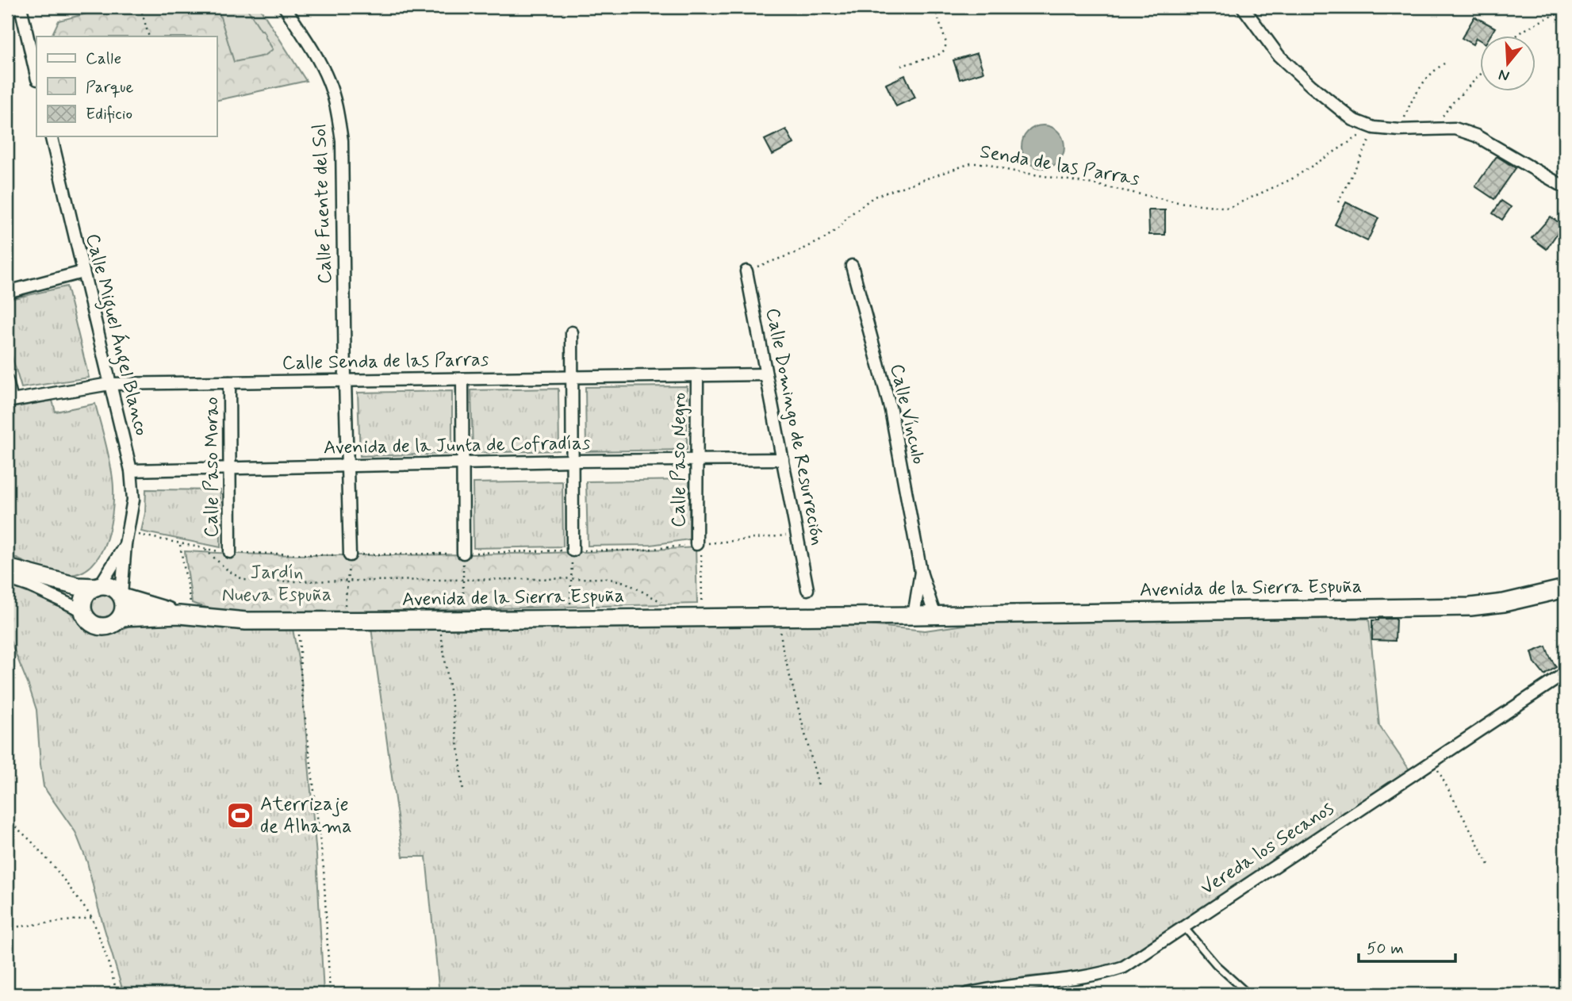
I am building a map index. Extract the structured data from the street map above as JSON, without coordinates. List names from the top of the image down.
{
  "streets": {
    "main road": ["Avenida de la Sierra Espuña"],
    "street": [
      "Calle Fuente del Sol",
      "Calle Miguel Ángel Blanco",
      "Calle Senda de las Parras",
      "Calle Vínculo",
      "Calle Domingo de Resurreción",
      "Avenida de la Junta de Cofradías",
      "Calle Paso Negro",
      "Calle Paso Morao",
      "Vereda los Secanos"
    ],
    "path": ["Senda de las Parras"]
  },
  "crossings": [
    ["Senda de las Parras", "Calle Domingo de Resurreción"],
    ["Calle Fuente del Sol", "Calle Senda de las Parras"],
    ["Calle Fuente del Sol", "Avenida de la Junta de Cofradías"],
    ["Calle Miguel Ángel Blanco", "Calle Senda de las Parras"],
    ["Calle Miguel Ángel Blanco", "Avenida de la Junta de Cofradías"],
    ["Calle Miguel Ángel Blanco", "Avenida de la Sierra Espuña"],
    ["Calle Senda de las Parras", "Calle Domingo de Resurreción"],
    ["Calle Senda de las Parras", "Calle Paso Negro"],
    ["Calle Senda de las Parras", "Calle Paso Morao"],
    ["Calle Vínculo", "Avenida de la Sierra Espuña"],
    ["Calle Domingo de Resurreción", "Avenida de la Junta de Cofradías"],
    ["Avenida de la Junta de Cofradías", "Calle Paso Negro"],
    ["Avenida de la Junta de Cofradías", "Calle Paso Morao"]
  ],
  "parks": ["Jardín Nueva Espuña"],
  "places": {
    "sports": ["Aterrizaje de Alhama"]
  },
  "legend": ["Calle", "Parque", "Edificio"],
  "scale_bar": "50 m",
  "north": "bottom"
}
